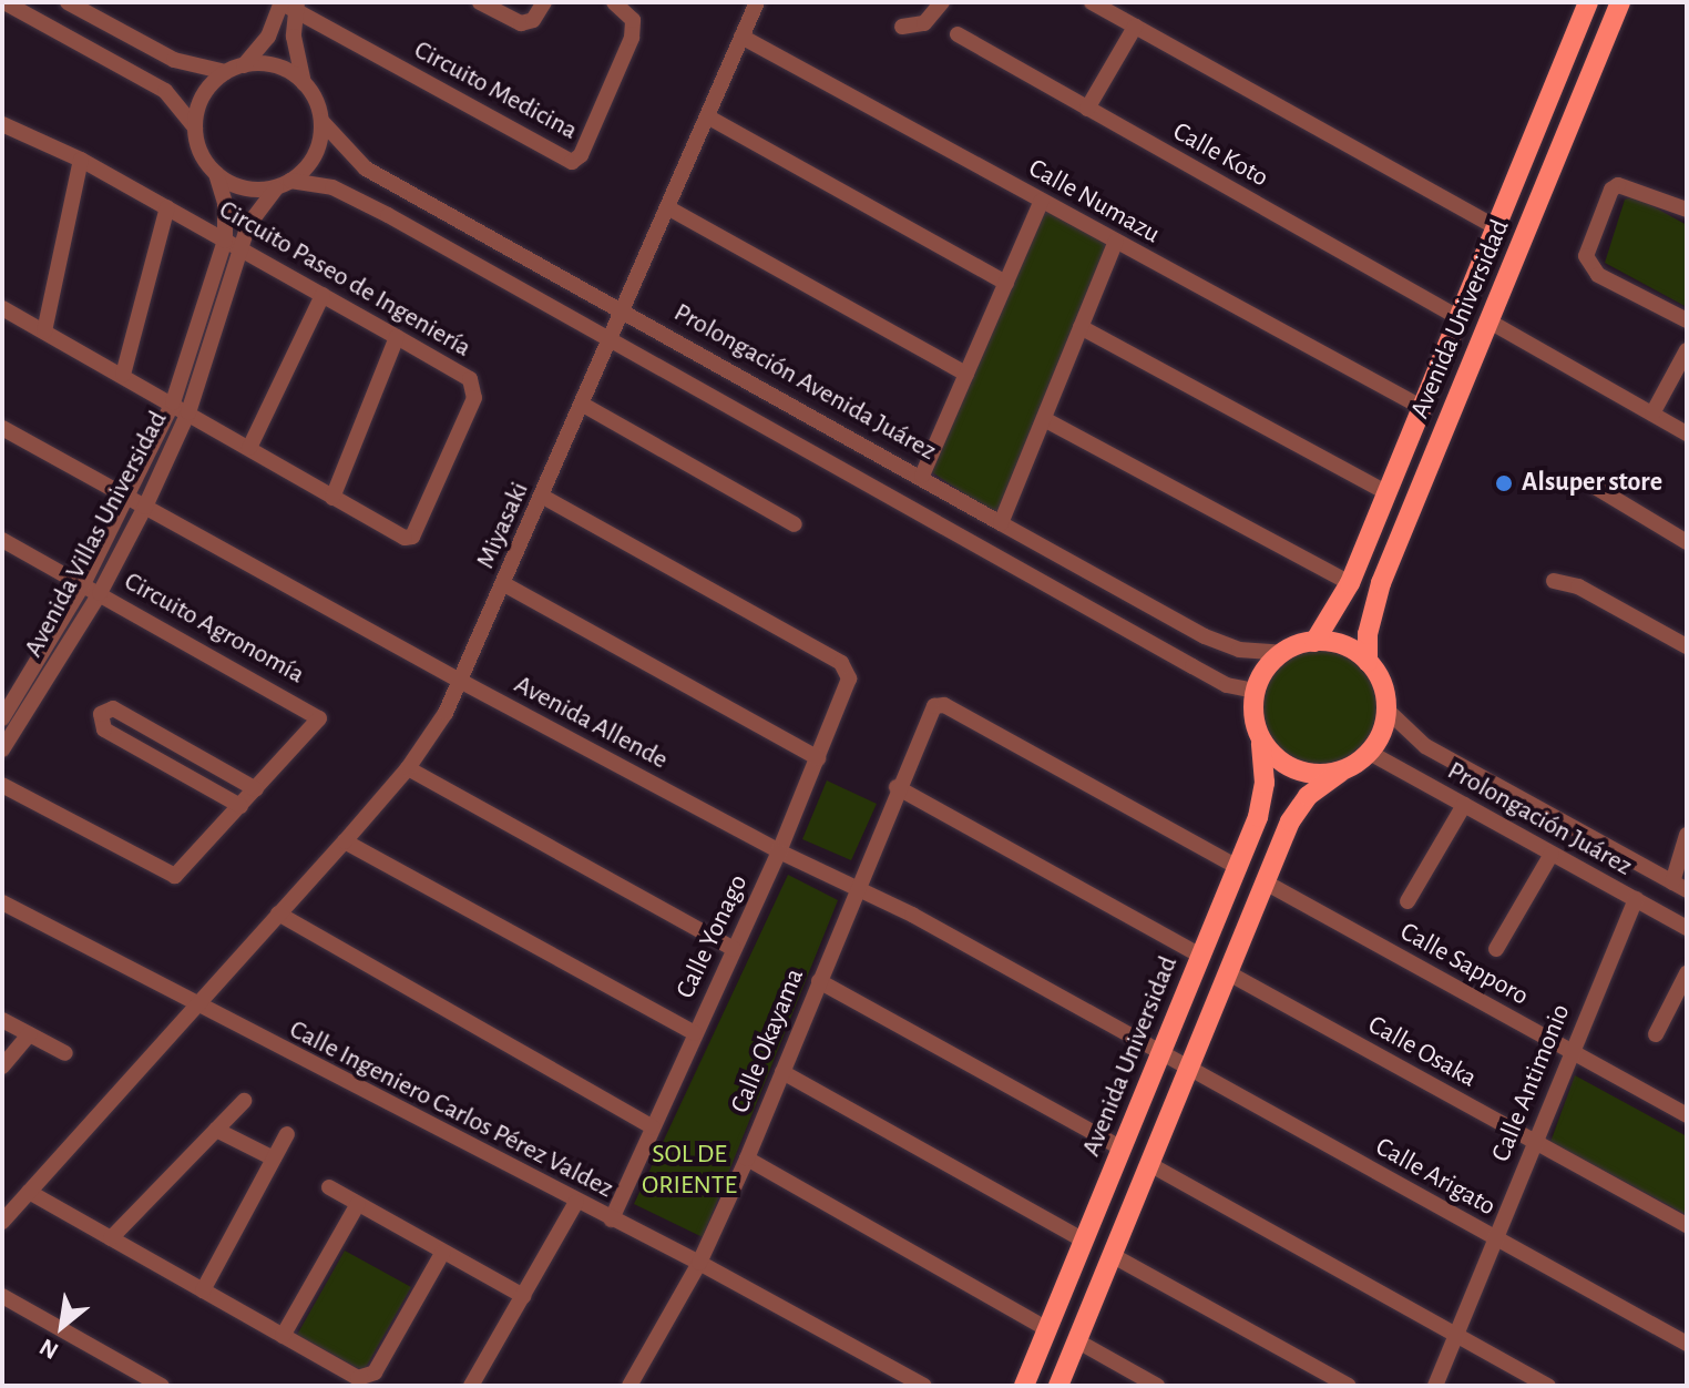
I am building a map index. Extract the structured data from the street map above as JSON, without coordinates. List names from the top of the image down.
{
  "streets": {
    "main road": ["Avenida Universidad"],
    "street": [
      "Circuito Medicina",
      "Calle Koto",
      "Calle Numazu",
      "Circuito Paseo de Ingeniería",
      "Prolongación Avenida Juárez",
      "Miyasaki",
      "Avenida Villas Universidad",
      "Circuito Agronomía",
      "Avenida Allende",
      "Prolongación Juárez",
      "Calle Yonago",
      "Calle Sapporo",
      "Calle Okayama",
      "Calle Osaka",
      "Calle Antimonio",
      "Calle Ingeniero Carlos Pérez Valdez",
      "Calle Arigato"
    ]
  },
  "crossings": [
    ["Calle Koto", "Avenida Universidad"],
    ["Calle Numazu", "Avenida Universidad"],
    ["Calle Numazu", "Miyasaki"],
    ["Circuito Paseo de Ingeniería", "Avenida Villas Universidad"],
    ["Avenida Universidad", "Prolongación Avenida Juárez"],
    ["Avenida Universidad", "Avenida Allende"],
    ["Avenida Universidad", "Prolongación Juárez"],
    ["Avenida Universidad", "Calle Okayama"],
    ["Avenida Universidad", "Calle Arigato"],
    ["Prolongación Avenida Juárez", "Miyasaki"],
    ["Prolongación Avenida Juárez", "Avenida Villas Universidad"],
    ["Prolongación Avenida Juárez", "Prolongación Juárez"],
    ["Miyasaki", "Avenida Allende"],
    ["Miyasaki", "Calle Yonago"],
    ["Miyasaki", "Calle Ingeniero Carlos Pérez Valdez"],
    ["Avenida Villas Universidad", "Circuito Agronomía"],
    ["Avenida Villas Universidad", "Avenida Allende"],
    ["Avenida Allende", "Calle Yonago"],
    ["Avenida Allende", "Calle Okayama"],
    ["Avenida Allende", "Calle Arigato"],
    ["Prolongación Juárez", "Calle Antimonio"],
    ["Calle Yonago", "Calle Ingeniero Carlos Pérez Valdez"],
    ["Calle Sapporo", "Calle Antimonio"],
    ["Calle Okayama", "Calle Ingeniero Carlos Pérez Valdez"],
    ["Calle Osaka", "Calle Antimonio"],
    ["Calle Antimonio", "Calle Arigato"]
  ],
  "parks": ["SOL DE ORIENTE"],
  "places": ["Alsuper store"],
  "north": "bottom left"
}
